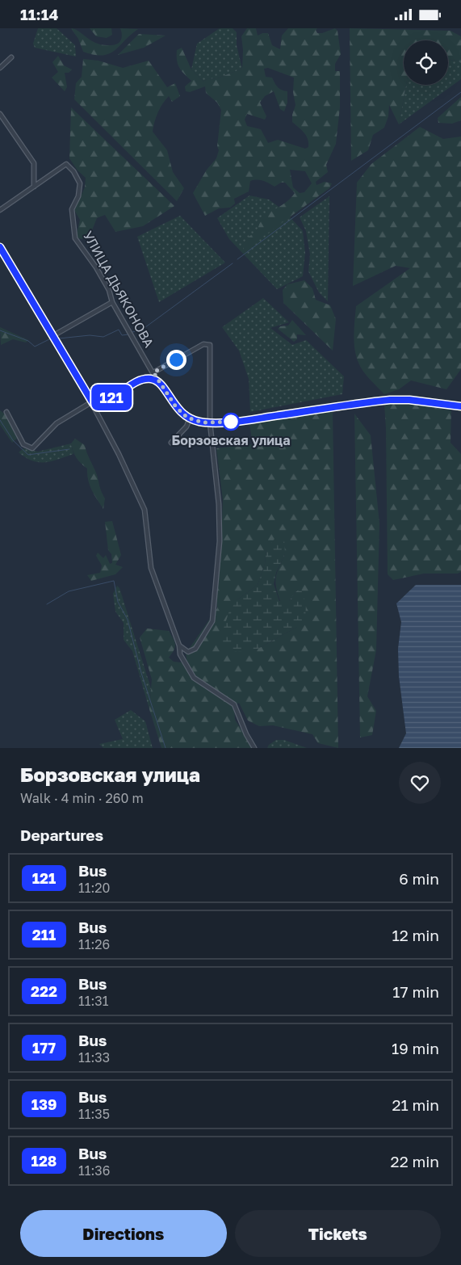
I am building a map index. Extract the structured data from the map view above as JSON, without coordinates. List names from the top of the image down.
{
  "streets": {
    "main road": ["УЛИЦА ДЬЯКОНОВА"]
  },
  "places": ["Борзовская улица"],
  "lines": ["bus line 121"],
  "page": {
    "status": "11:14",
    "on_map": "121",
    "heading": [
      ["Борзовская улица", "Walk · 4 min · 260 m"],
      "Departures"
    ],
    "list": [
      {
        "mark": "121",
        "name": "Bus",
        "note": "11:20",
        "value": "6 min"
      },
      {
        "mark": "211",
        "name": "Bus",
        "note": "11:26",
        "value": "12 min"
      },
      {
        "mark": "222",
        "name": "Bus",
        "note": "11:31",
        "value": "17 min"
      },
      {
        "mark": "177",
        "name": "Bus",
        "note": "11:33",
        "value": "19 min"
      },
      {
        "mark": "139",
        "name": "Bus",
        "note": "11:35",
        "value": "21 min"
      },
      {
        "mark": "128",
        "name": "Bus",
        "note": "11:36",
        "value": "22 min"
      }
    ],
    "buttons": ["Directions", "Tickets"]
  }
}
